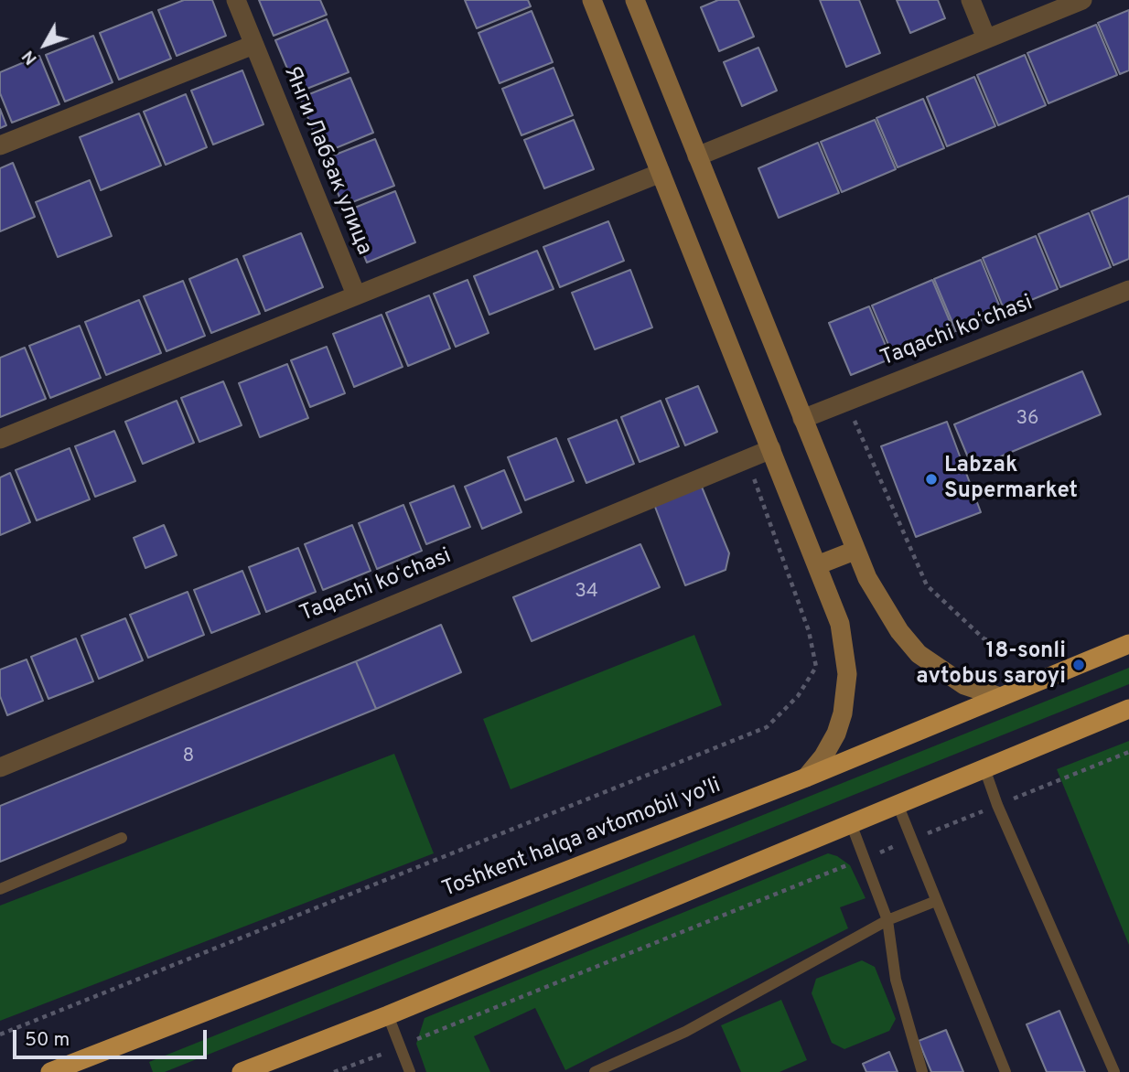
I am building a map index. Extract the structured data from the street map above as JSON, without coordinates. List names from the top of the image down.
{
  "streets": {
    "highway": ["Toshkent halqa avtomobil yo'li"],
    "street": ["Янги Лабзак улица", "Taqachi koʻchasi"]
  },
  "places": ["Labzak Supermarket", "18-sonli avtobus saroyi"],
  "house_numbers": ["36", "34", "8"],
  "scale_bar": "50 m",
  "north": "bottom left"
}
